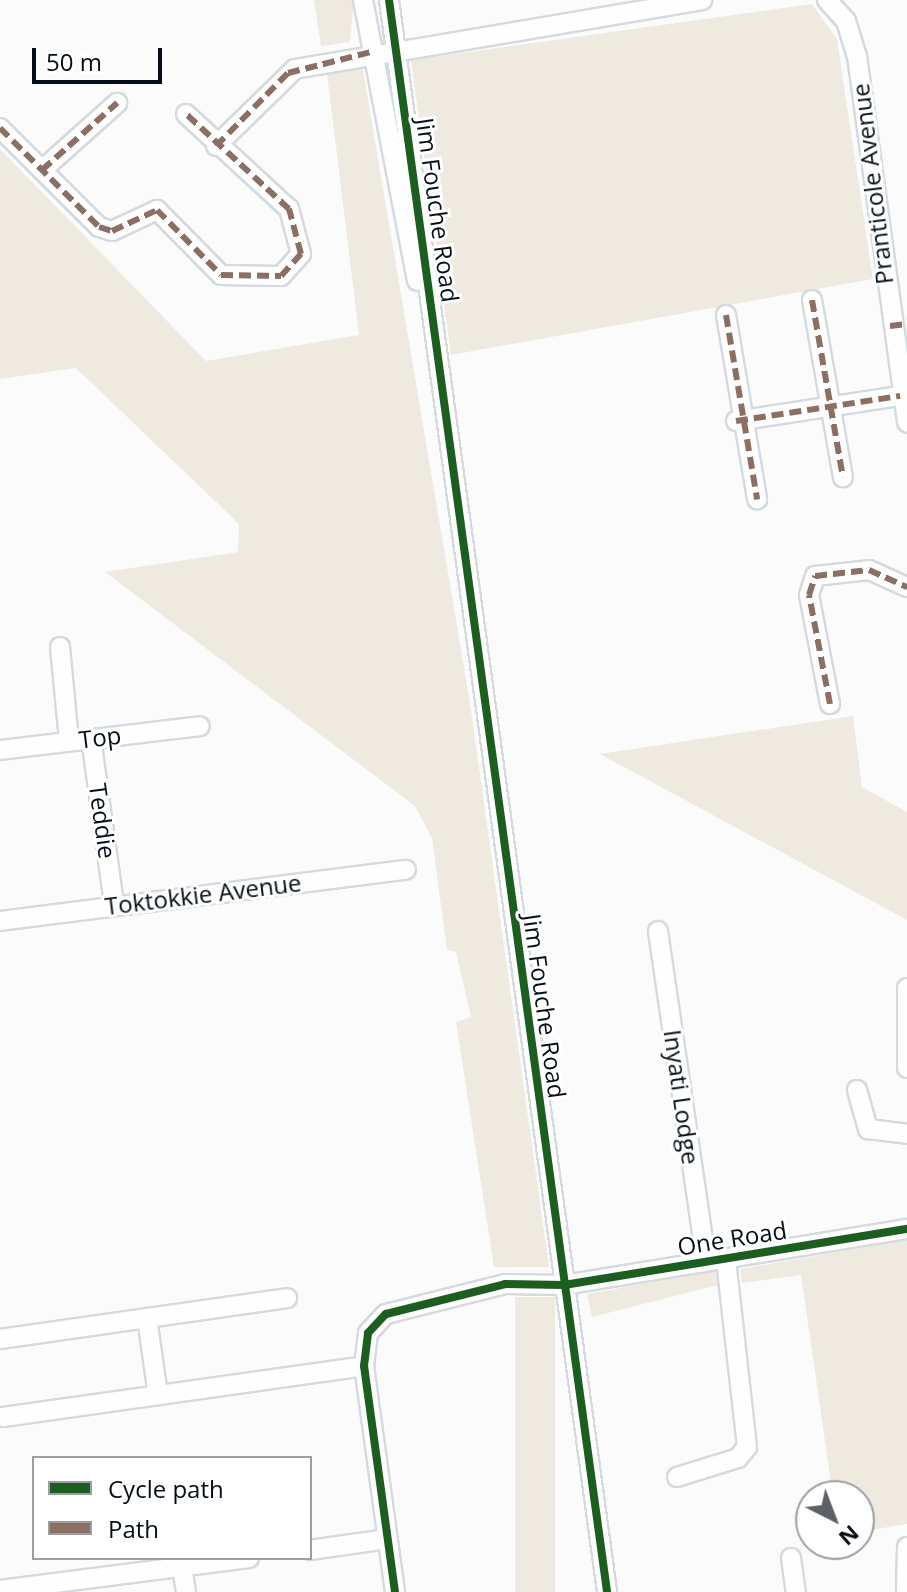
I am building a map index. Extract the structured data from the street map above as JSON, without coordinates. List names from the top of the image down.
{
  "streets": {
    "street": [
      "Pranticole Avenue",
      "Jim Fouche Road",
      "Top",
      "Teddie",
      "Toktokkie Avenue",
      "Inyati Lodge",
      "One Road"
    ]
  },
  "crossings": [
    ["Jim Fouche Road", "One Road"],
    ["Top", "Teddie"],
    ["Teddie", "Toktokkie Avenue"],
    ["Inyati Lodge", "One Road"]
  ],
  "legend": ["Cycle path", "Path"],
  "scale_bar": "50 m",
  "north": "bottom right"
}
